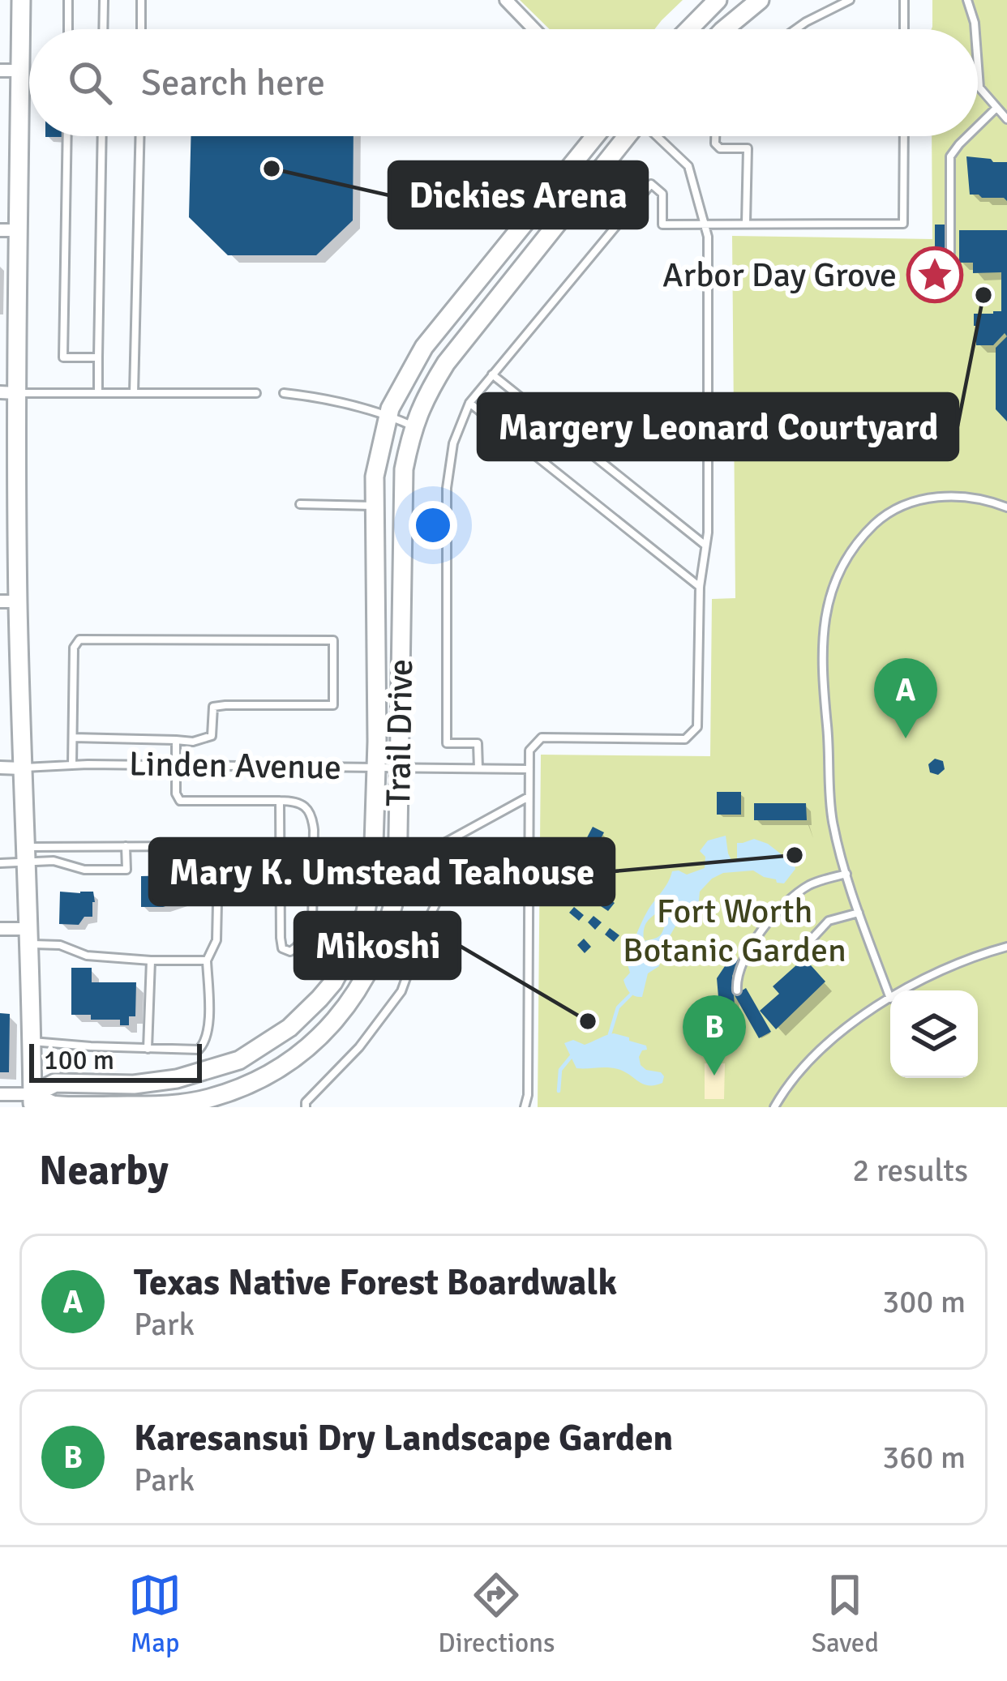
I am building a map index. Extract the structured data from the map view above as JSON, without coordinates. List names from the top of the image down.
{
  "streets": {
    "street": ["Trail Drive", "Linden Avenue"]
  },
  "crossings": [
    ["Trail Drive", "Linden Avenue"]
  ],
  "parks": ["Fort Worth Botanic Garden"],
  "places": {
    "other": [
      "Dickies Arena",
      "Margery Leonard Courtyard",
      "Mary K. Umstead Teahouse",
      "Mikoshi"
    ],
    "place": ["Arbor Day Grove"]
  },
  "scale_bar": "100 m",
  "page": {
    "search": "Search here",
    "pins": ["A", "B"],
    "scale": "100 m",
    "heading": ["Nearby", "2 results"],
    "list": [
      {
        "mark": "A",
        "name": "Texas Native Forest Boardwalk",
        "note": "Park",
        "value": "300 m"
      },
      {
        "mark": "B",
        "name": "Karesansui Dry Landscape Garden",
        "note": "Park",
        "value": "360 m"
      }
    ],
    "nav": ["Map", "Directions", "Saved"]
  }
}
